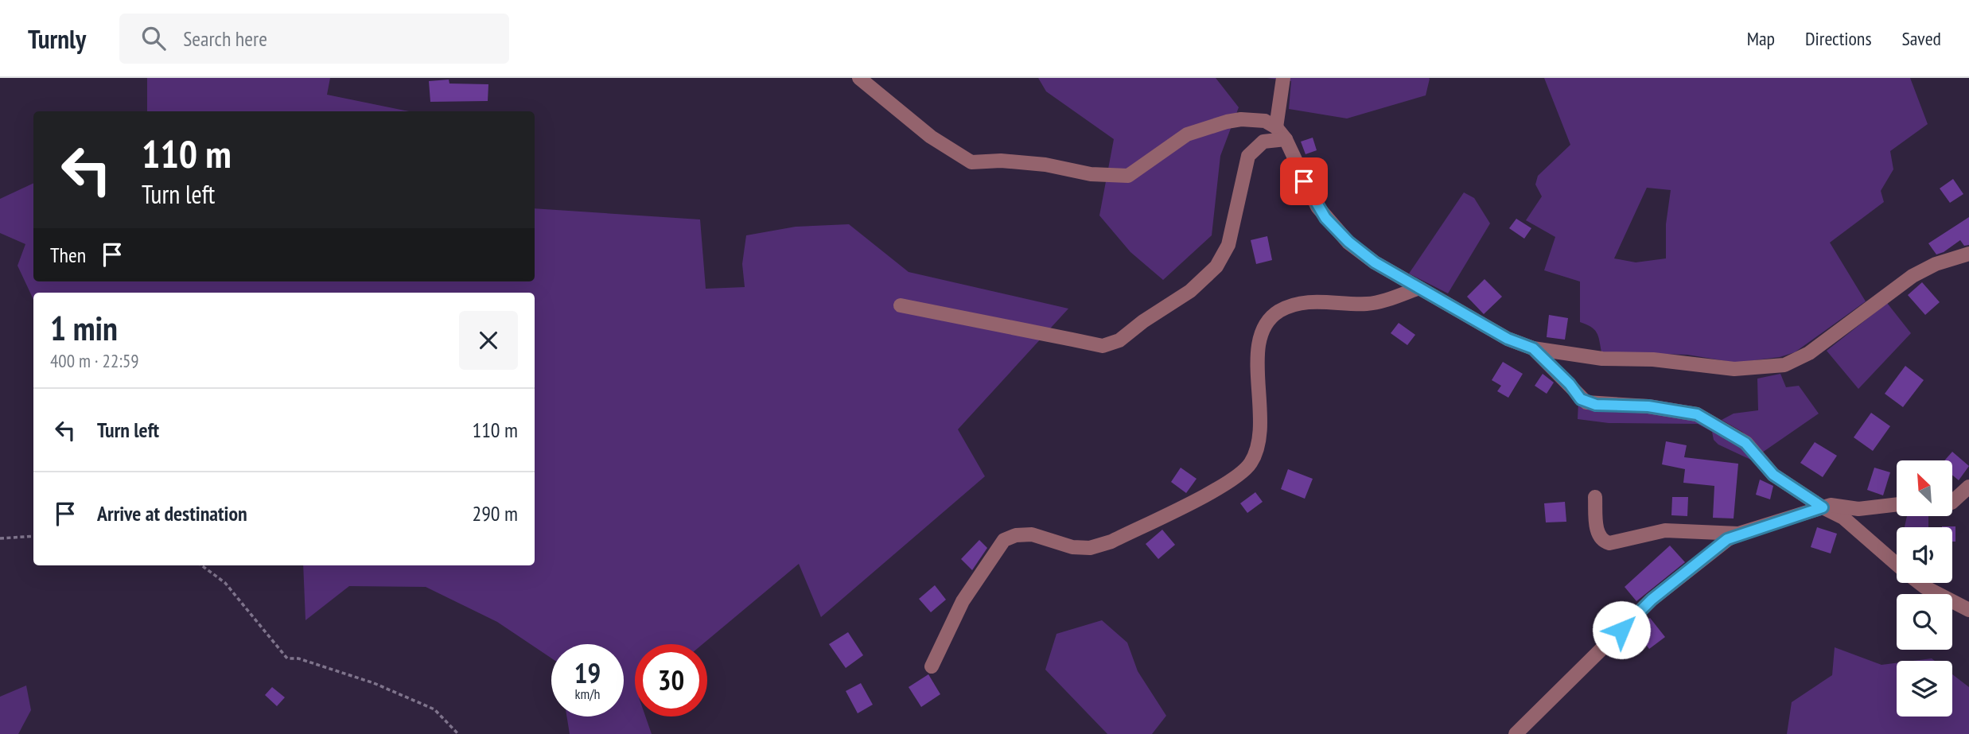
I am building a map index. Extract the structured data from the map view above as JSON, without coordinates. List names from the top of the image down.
{
  "north": "top left",
  "page": {
    "header": "Turnly",
    "search": "Search here",
    "nav": ["Map", "Directions", "Saved"],
    "turn": ["110 m", "Turn left"],
    "then": "Then",
    "heading": ["1 min", "400 m · 22:59"],
    "list": [
      {
        "name": "Turn left",
        "value": "110 m"
      },
      {
        "name": "Arrive at destination",
        "value": "290 m"
      }
    ],
    "speed": "19 km/h",
    "limit": "30"
  }
}
